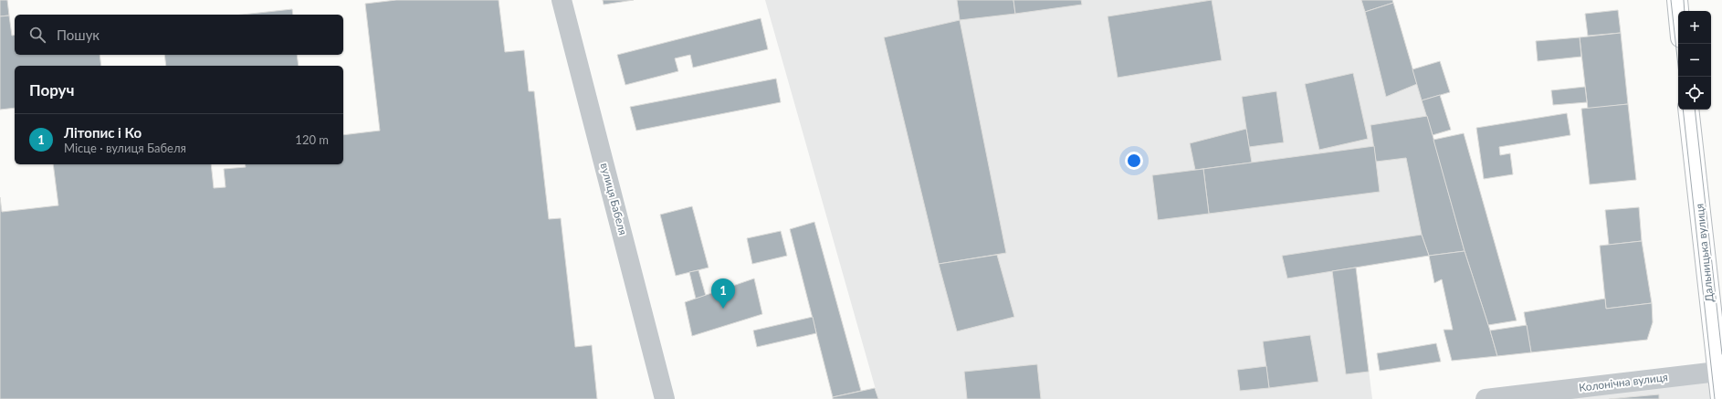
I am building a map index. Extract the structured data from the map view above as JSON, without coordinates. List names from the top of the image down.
{
  "streets": {
    "main road": ["Дальницька вулиця"],
    "street": ["вулиця Бабеля", "Колонічна вулиця"]
  },
  "crossings": [
    ["Дальницька вулиця", "Колонічна вулиця"]
  ],
  "page": {
    "map_buttons": ["+", "−"],
    "search": "Пошук",
    "heading": "Поруч",
    "list": [
      {
        "mark": "1",
        "name": "Літопис і Ко",
        "note": "Місце · вулиця Бабеля",
        "value": "120 m"
      }
    ],
    "pins": "1"
  }
}
